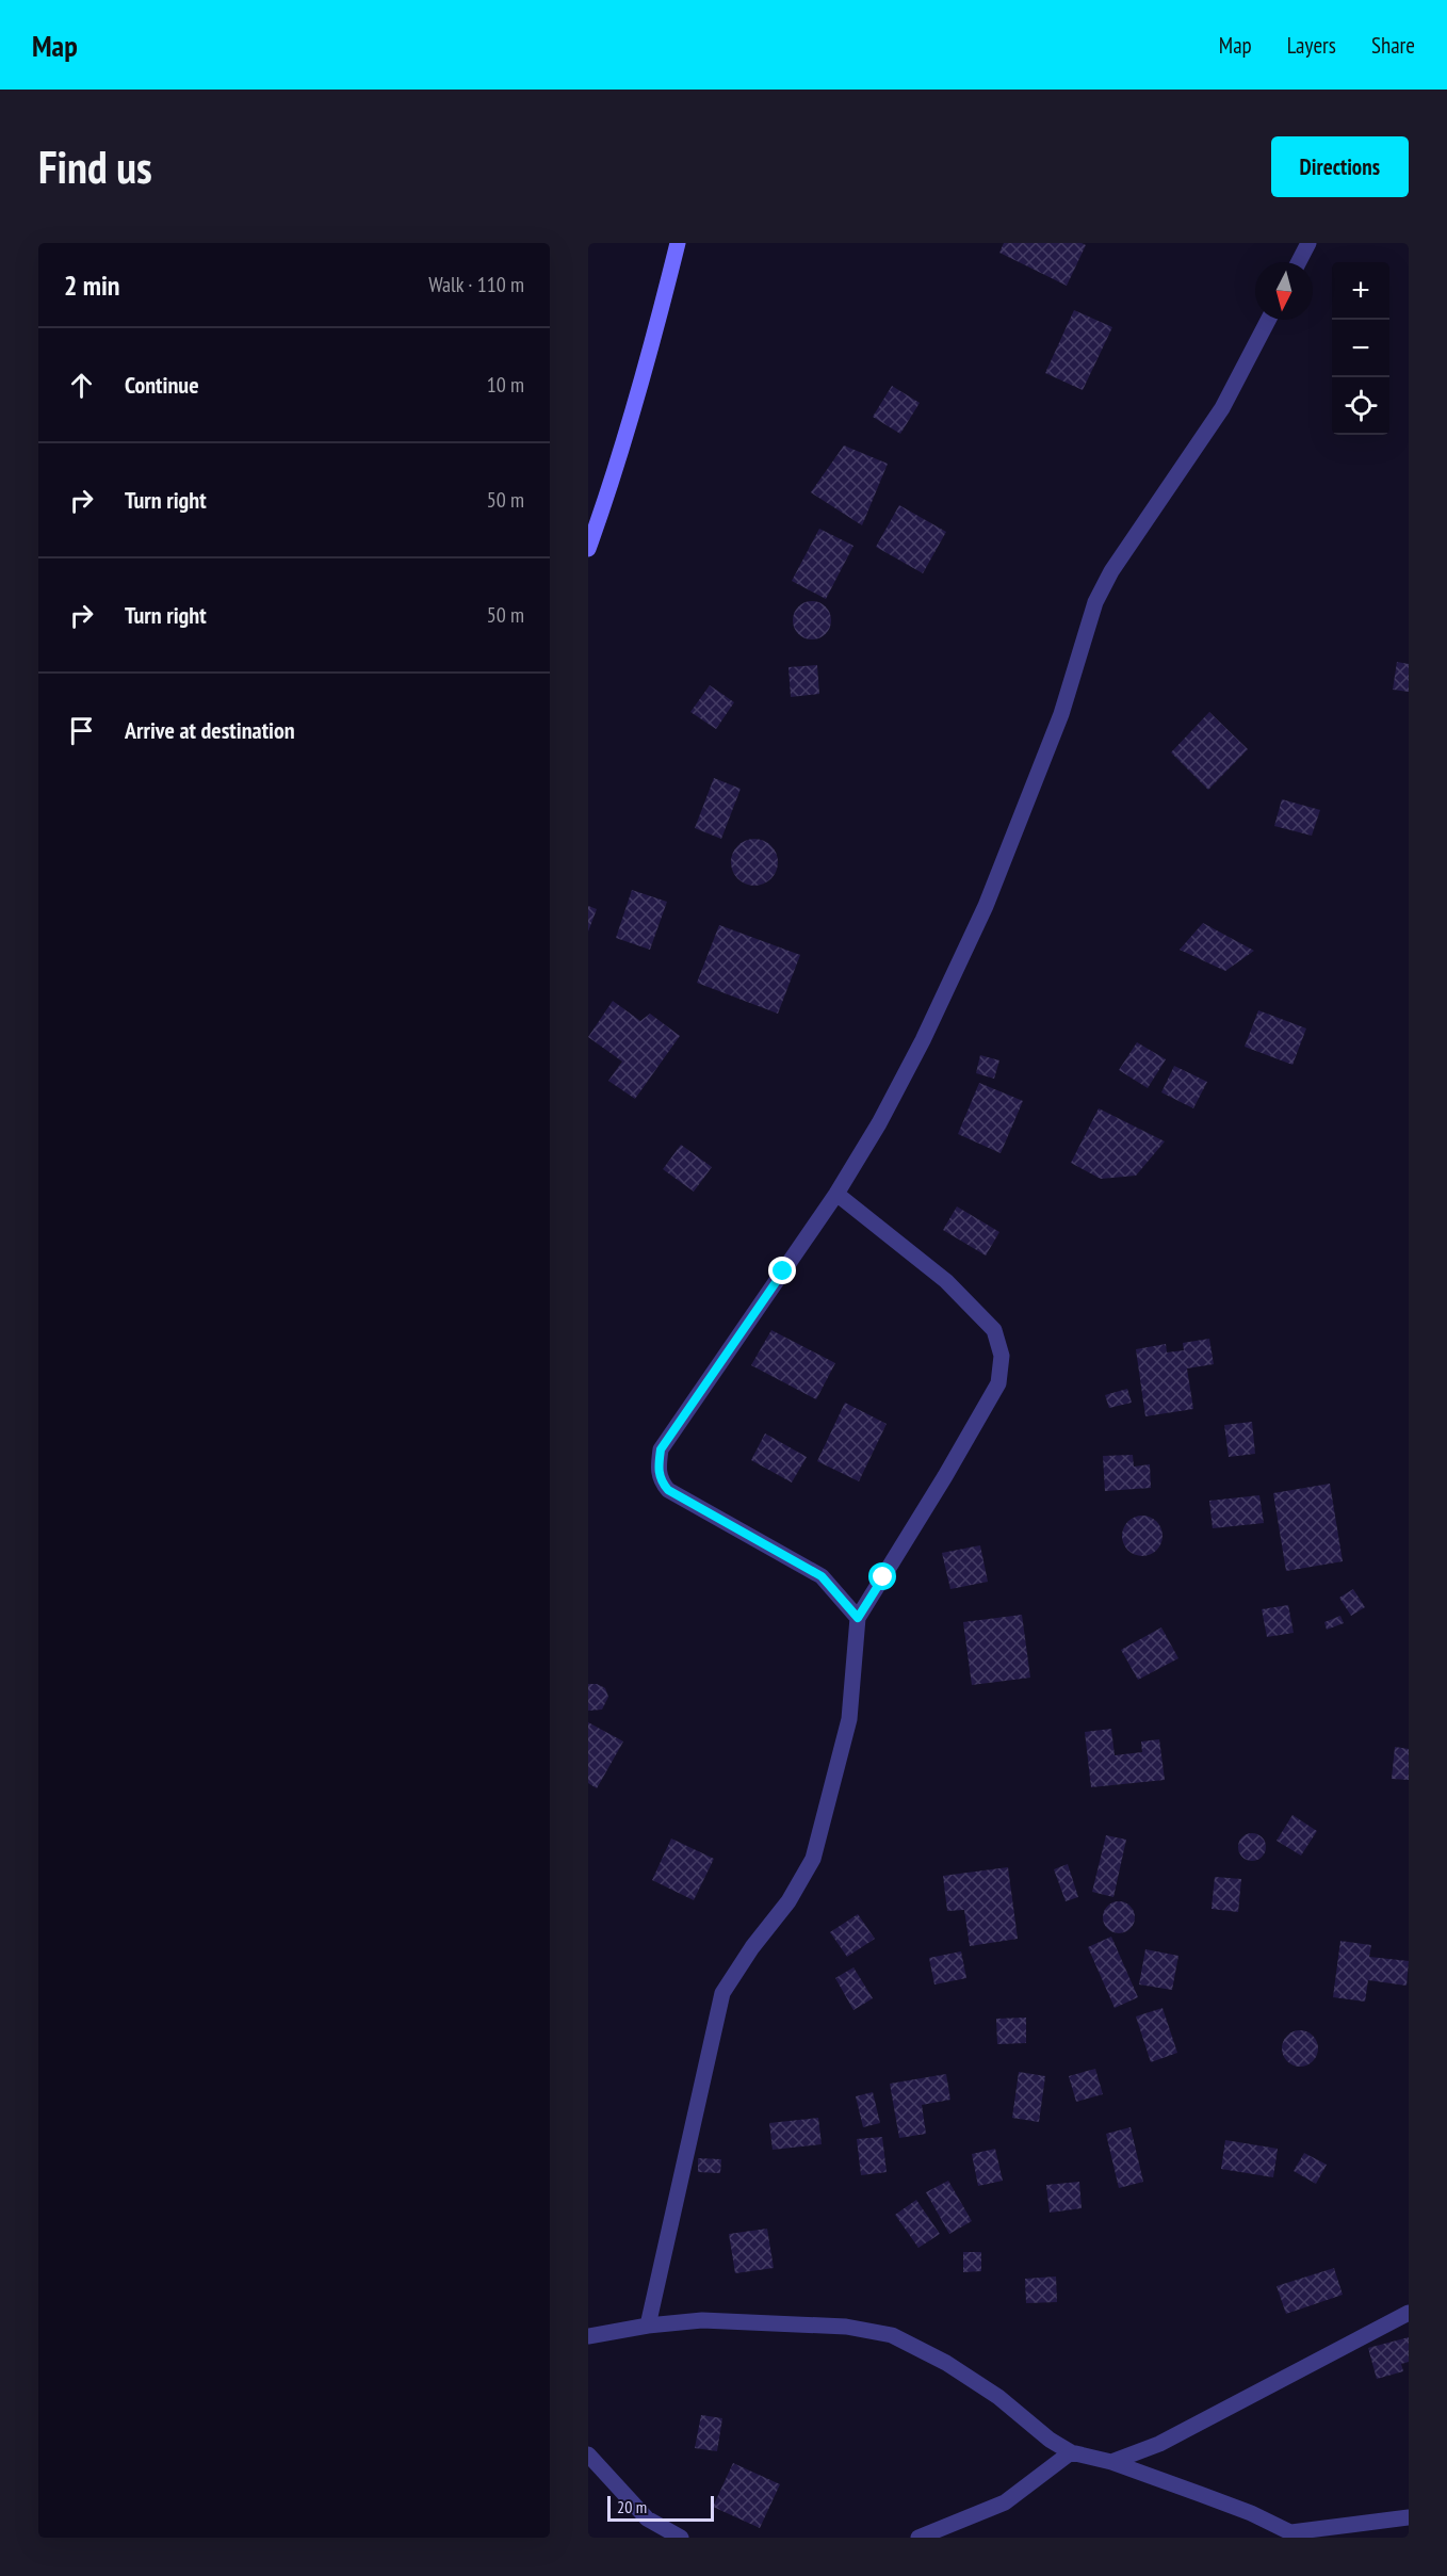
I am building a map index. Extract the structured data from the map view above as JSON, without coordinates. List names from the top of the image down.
{
  "scale_bar": "20 m",
  "north": "bottom",
  "page": {
    "header": "Map",
    "nav": ["Map", "Layers", "Share"],
    "buttons": "Directions",
    "title": "Find us",
    "heading": ["2 min", "Walk · 110 m"],
    "map_buttons": ["+", "−"],
    "list": [
      ["Continue", "10 m"],
      ["Turn right", "50 m"],
      ["Turn right", "50 m"],
      "Arrive at destination"
    ],
    "scale": "20 m"
  }
}
